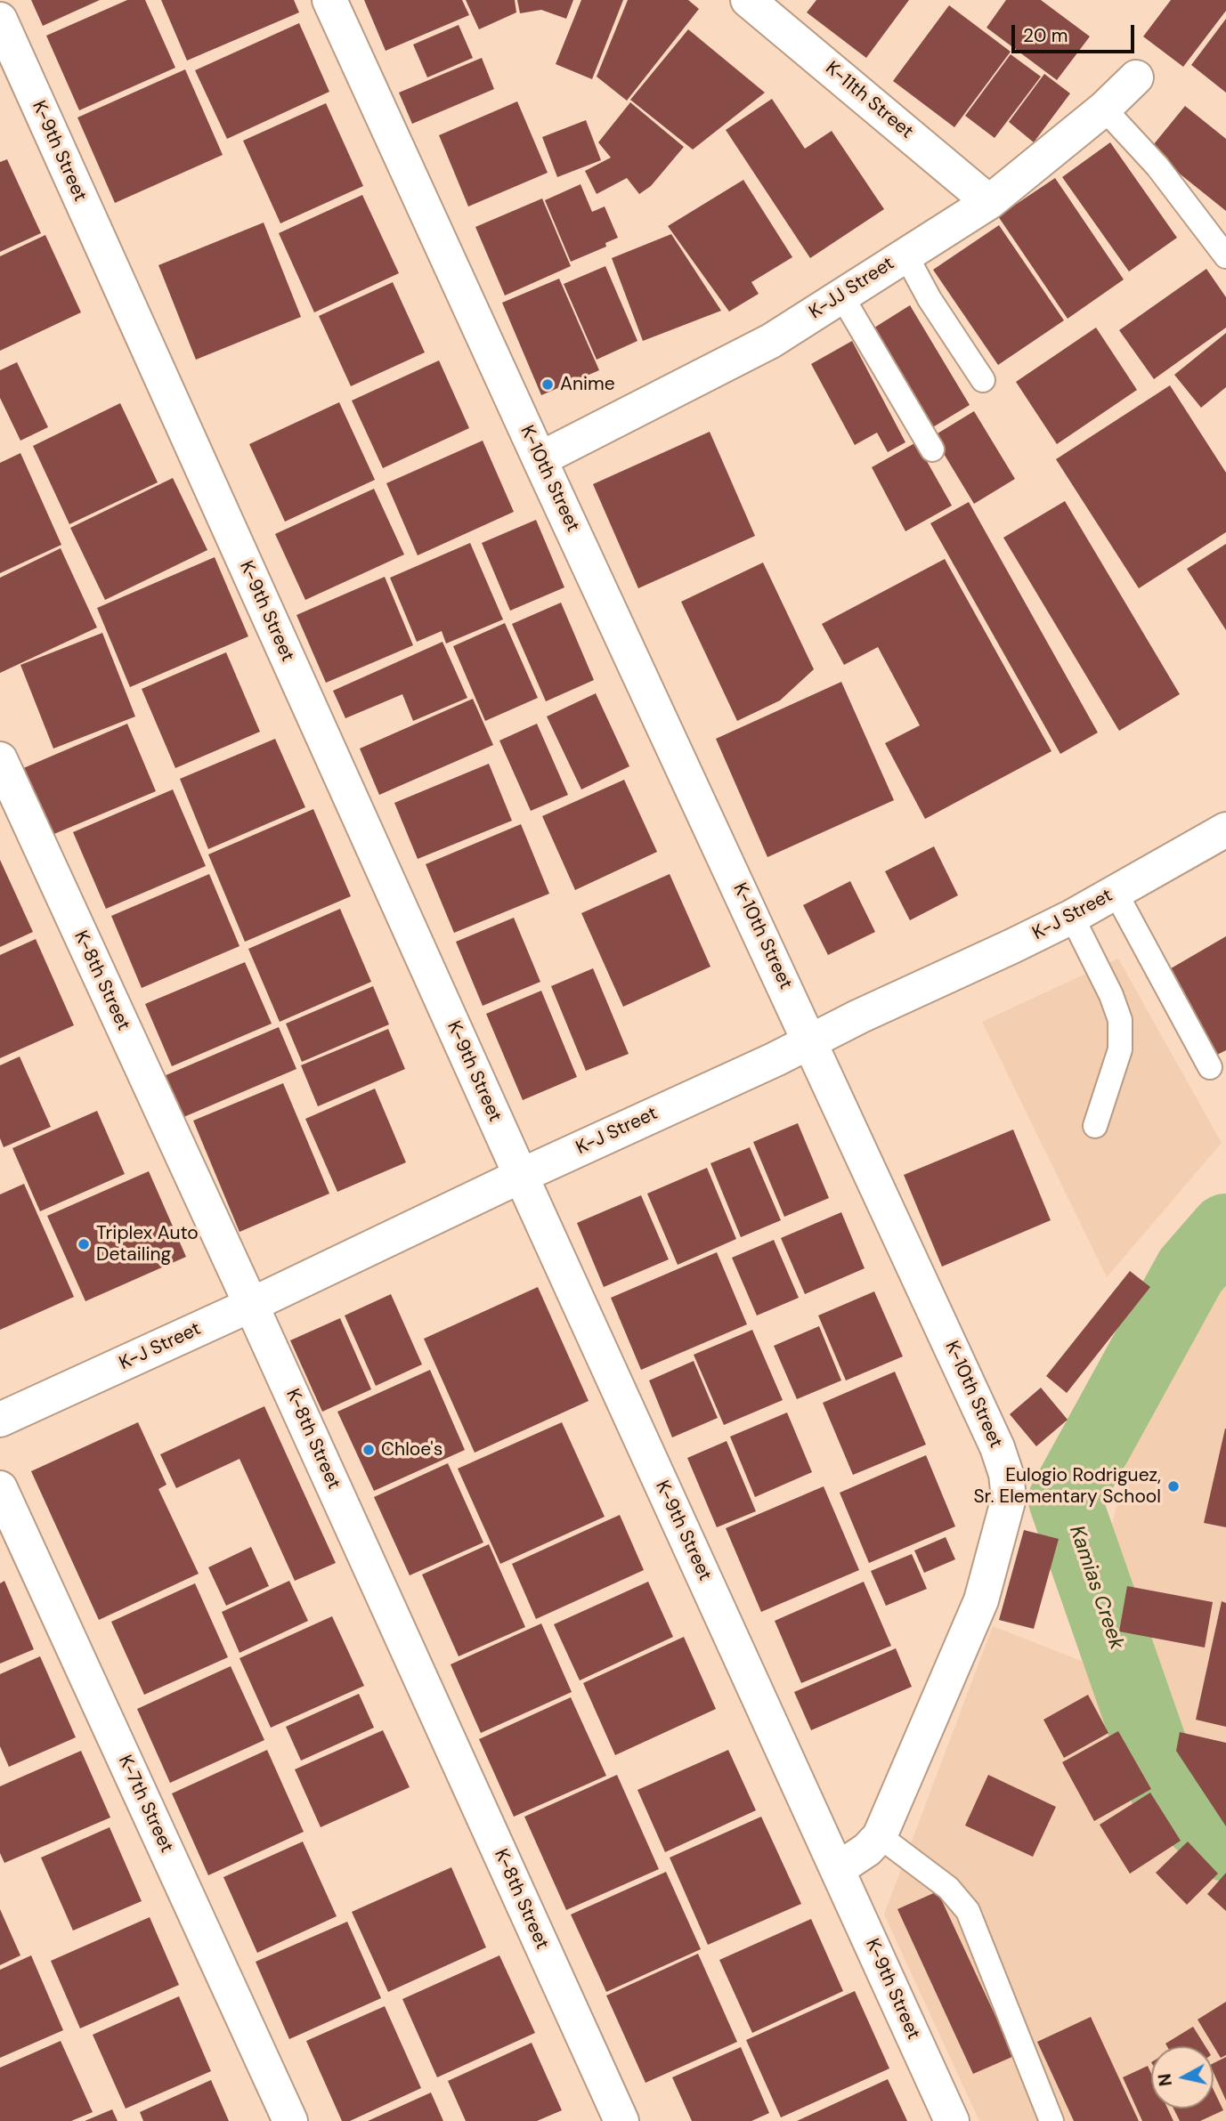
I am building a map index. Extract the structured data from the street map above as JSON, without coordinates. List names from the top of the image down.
{
  "streets": {
    "street": [
      "K-11th Street",
      "K-9th Street",
      "K-JJ Street",
      "K-10th Street",
      "K-J Street",
      "K-8th Street",
      "K-7th Street"
    ]
  },
  "crossings": [
    ["K-11th Street", "K-JJ Street"],
    ["K-9th Street", "K-10th Street"],
    ["K-9th Street", "K-J Street"],
    ["K-JJ Street", "K-10th Street"],
    ["K-10th Street", "K-J Street"],
    ["K-J Street", "K-8th Street"]
  ],
  "water": ["Kamias Creek"],
  "places": [
    "Anime",
    "Triplex Auto Detailing",
    "Chloe's",
    "Eulogio Rodriguez, Sr. Elementary School"
  ],
  "scale_bar": "20 m",
  "north": "left"
}
